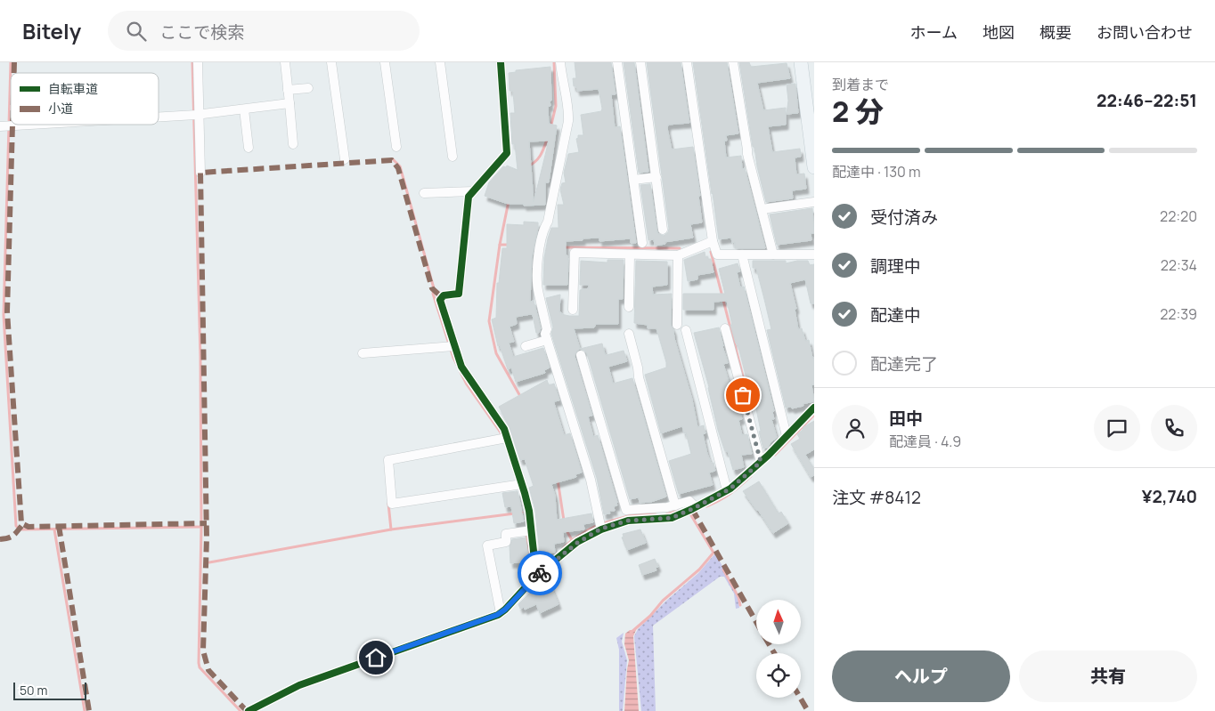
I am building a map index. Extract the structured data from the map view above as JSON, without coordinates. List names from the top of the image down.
{
  "legend": ["自転車道", "小道"],
  "scale_bar": "50 m",
  "north": "top",
  "page": {
    "header": "Bitely",
    "search": "ここで検索",
    "nav": [
      "ホーム",
      "地図",
      "概要",
      "お問い合わせ"
    ],
    "heading": ["2 分", "到着まで", "22:46–22:51"],
    "panel": [
      "田中",
      "配達員 · 4.9",
      "注文 #8412",
      "¥2,740"
    ],
    "bar": "配達中 · 130 m",
    "list": [
      ["受付済み", "22:20"],
      ["調理中", "22:34"],
      ["配達中", "22:39"],
      "配達完了"
    ],
    "buttons": ["ヘルプ", "共有"],
    "scale": "50 m"
  }
}
